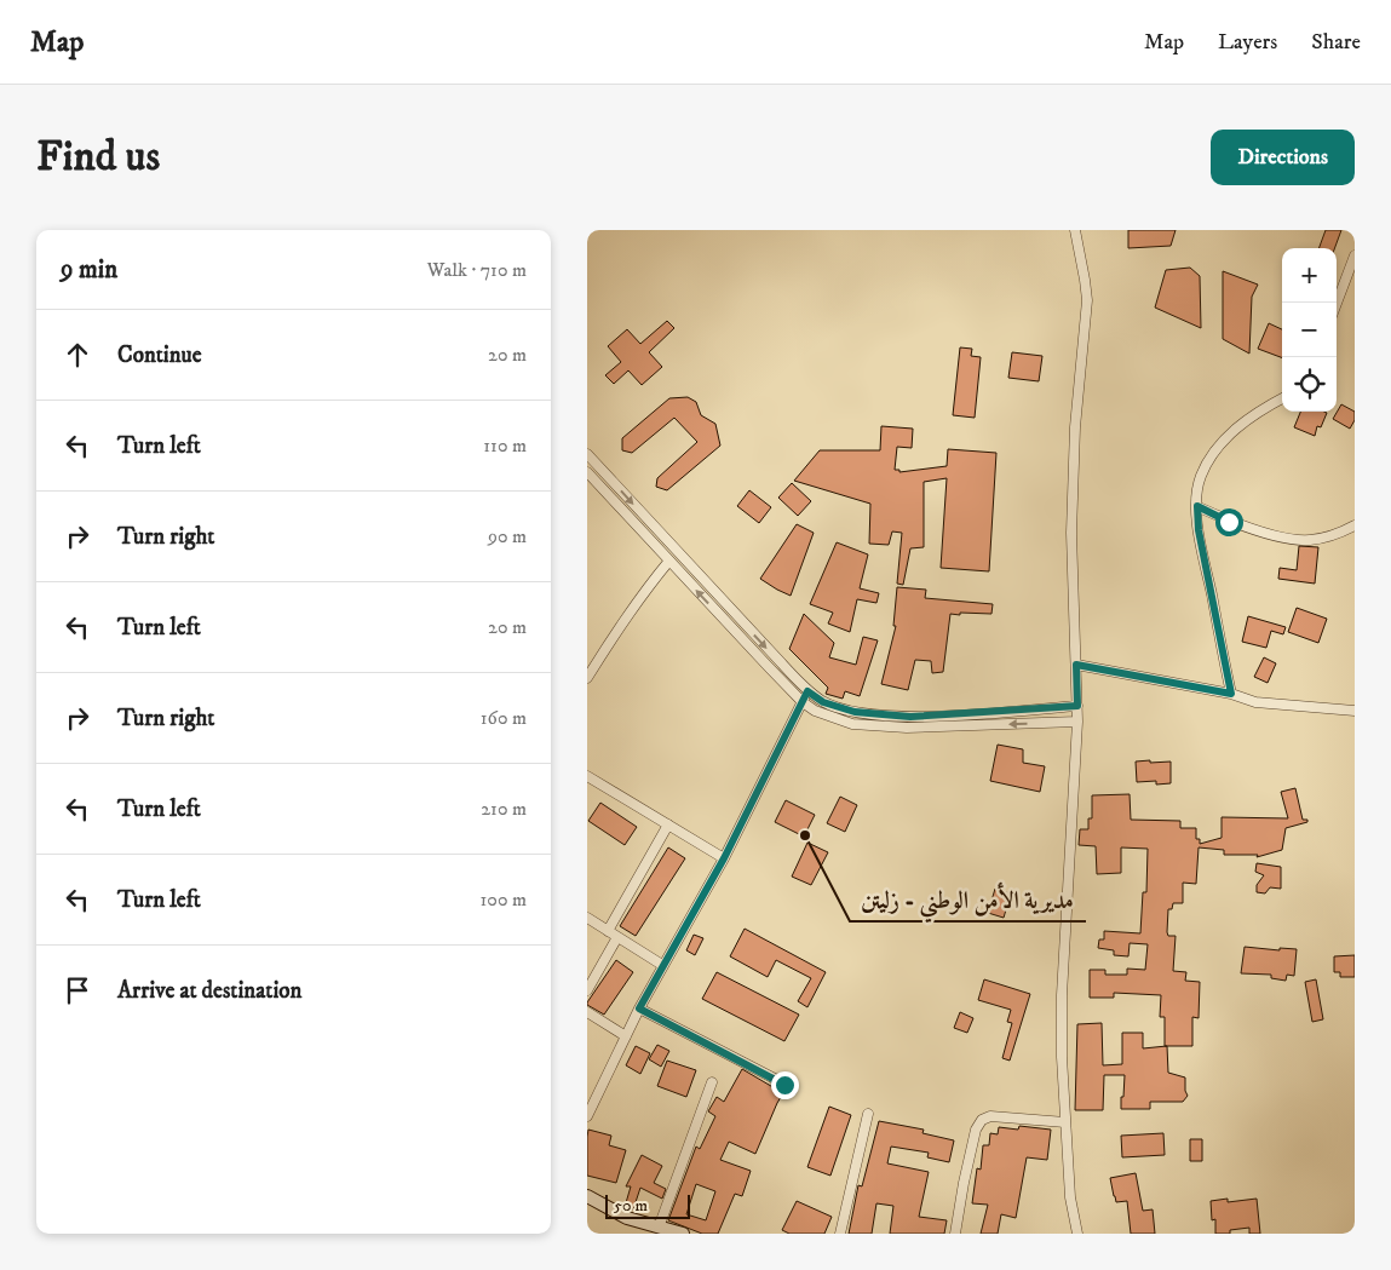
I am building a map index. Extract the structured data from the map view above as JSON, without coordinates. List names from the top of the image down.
{
  "places": ["مديرية الأمن الوطني - زليتن"],
  "scale_bar": "50 m",
  "page": {
    "header": "Map",
    "nav": ["Map", "Layers", "Share"],
    "buttons": "Directions",
    "title": "Find us",
    "heading": ["9 min", "Walk · 710 m"],
    "map_buttons": ["+", "−"],
    "list": [
      ["Continue", "20 m"],
      ["Turn left", "110 m"],
      ["Turn right", "90 m"],
      ["Turn left", "20 m"],
      ["Turn right", "160 m"],
      ["Turn left", "210 m"],
      ["Turn left", "100 m"],
      "Arrive at destination"
    ],
    "scale": "50 m"
  }
}
